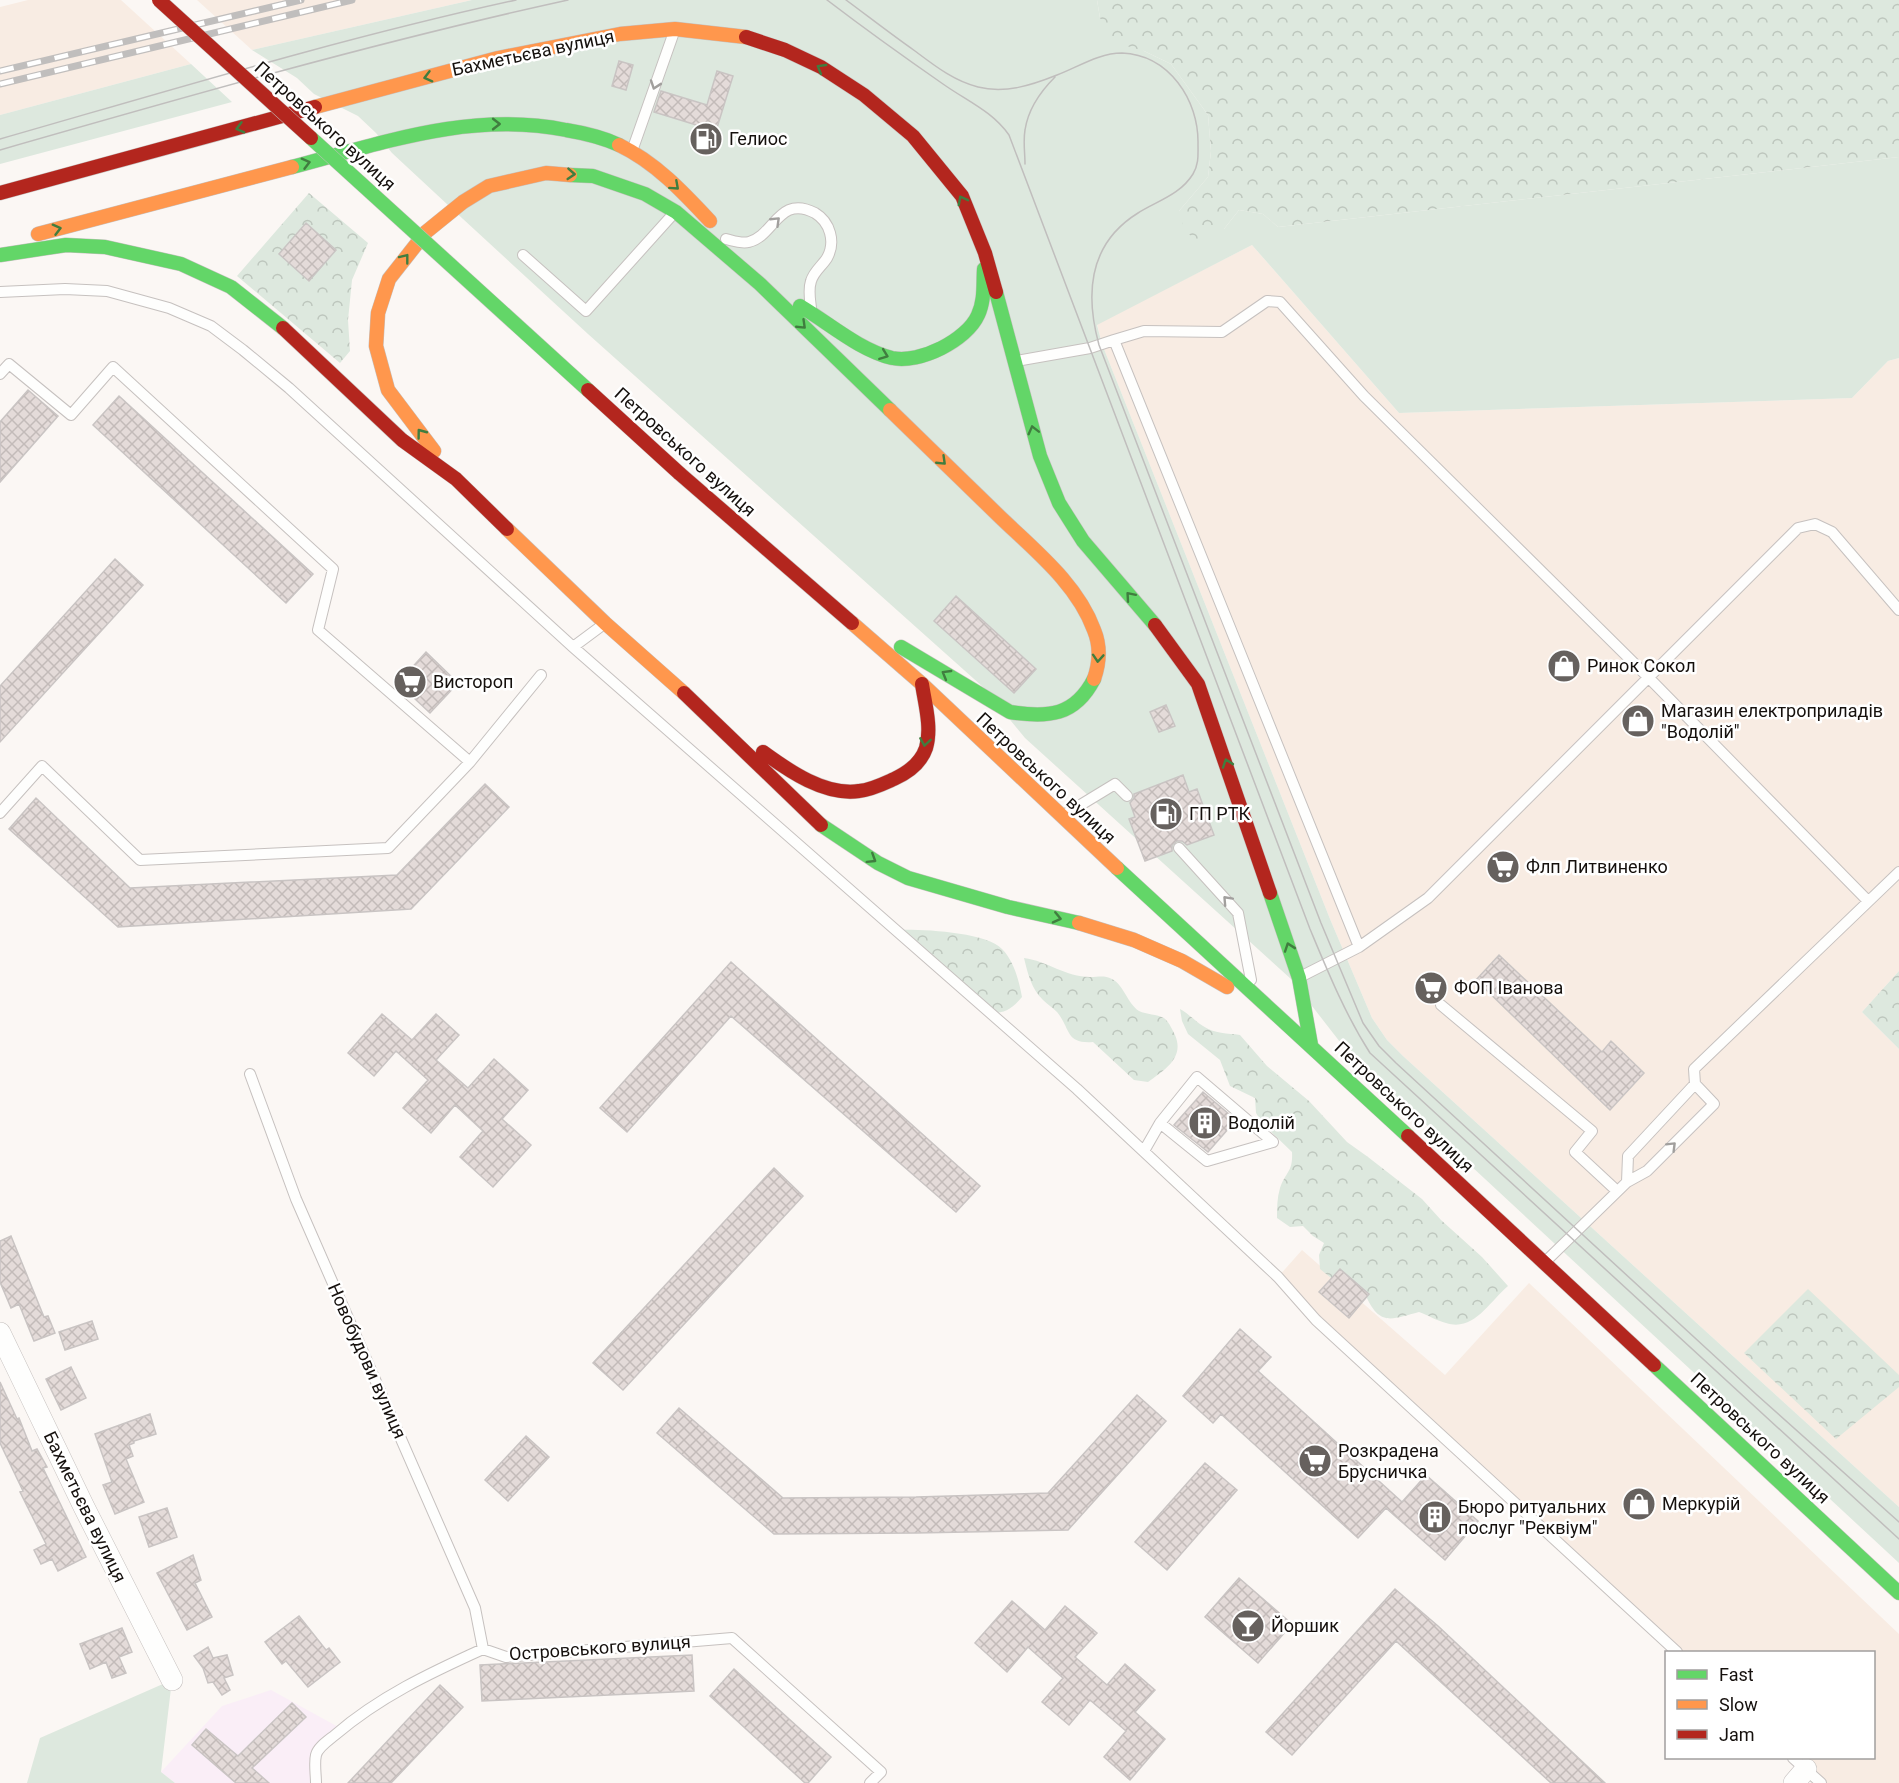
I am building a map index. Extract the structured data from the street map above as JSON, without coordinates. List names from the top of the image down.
{
  "streets": {
    "main road": ["Бахметьєва вулиця", "Петровського вулиця"],
    "lane": ["Новобудови вулиця", "Островського вулиця"]
  },
  "crossings": [
    ["Бахметьєва вулиця", "Петровського вулиця"],
    ["Новобудови вулиця", "Островського вулиця"]
  ],
  "one_way": ["Бахметьєва вулиця"],
  "places": {
    "fuel station": ["Гелиос", "ГП РТК"],
    "shop": ["Ринок Сокол", "Магазин електроприладів \"Водолій\"", "Меркурій"],
    "supermarket": [
      "Вистороп",
      "Флп Литвиненко",
      "ФОП Іванова",
      "Розкрадена Брусничка"
    ],
    "building": ["Водолій", "Бюро ритуальних послуг \"Реквіум\""],
    "bar": ["Йоршик"]
  },
  "legend": ["Fast", "Slow", "Jam"]
}
